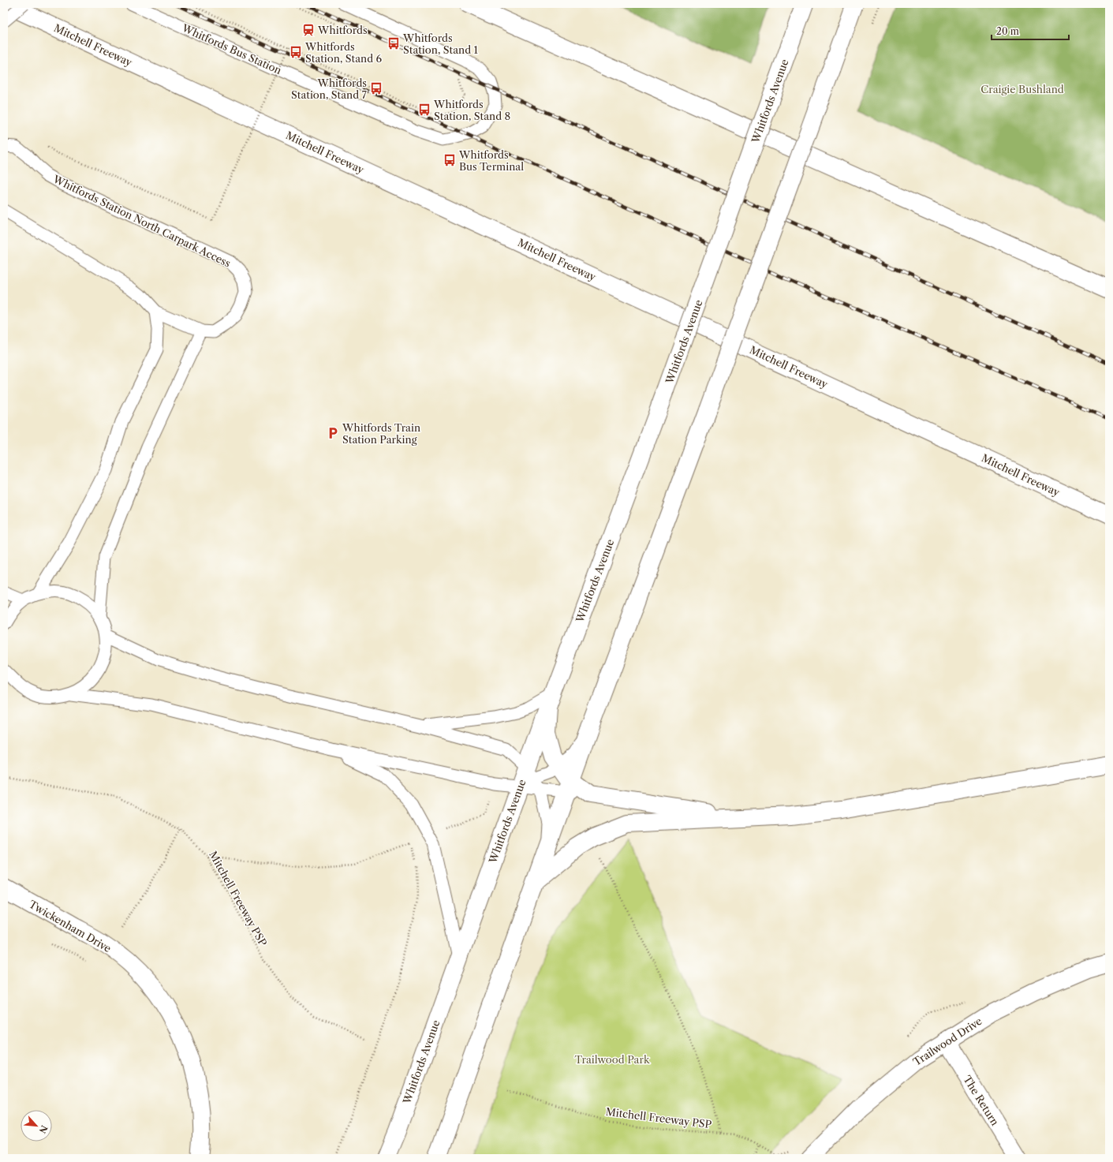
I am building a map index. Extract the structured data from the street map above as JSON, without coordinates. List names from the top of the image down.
{
  "streets": {
    "main road": [
      "Mitchell Freeway",
      "Whitfords Avenue",
      "Twickenham Drive",
      "Trailwood Drive",
      "The Return"
    ],
    "lane": ["Whitfords Bus Station", "Whitfords Station North Carpark Access"],
    "path": ["Mitchell Freeway PSP"]
  },
  "crossings": [
    ["Trailwood Drive", "The Return"]
  ],
  "parks": ["Craigie Bushland", "Trailwood Park"],
  "places": {
    "station": ["Whitfords"],
    "bus stop": [
      "Whitfords Station, Stand 1",
      "Whitfords Station, Stand 6",
      "Whitfords Station, Stand 7",
      "Whitfords Station, Stand 8",
      "Whitfords Bus Terminal"
    ],
    "parking": ["Whitfords Train Station Parking"]
  },
  "scale_bar": "20 m",
  "north": "bottom right"
}
